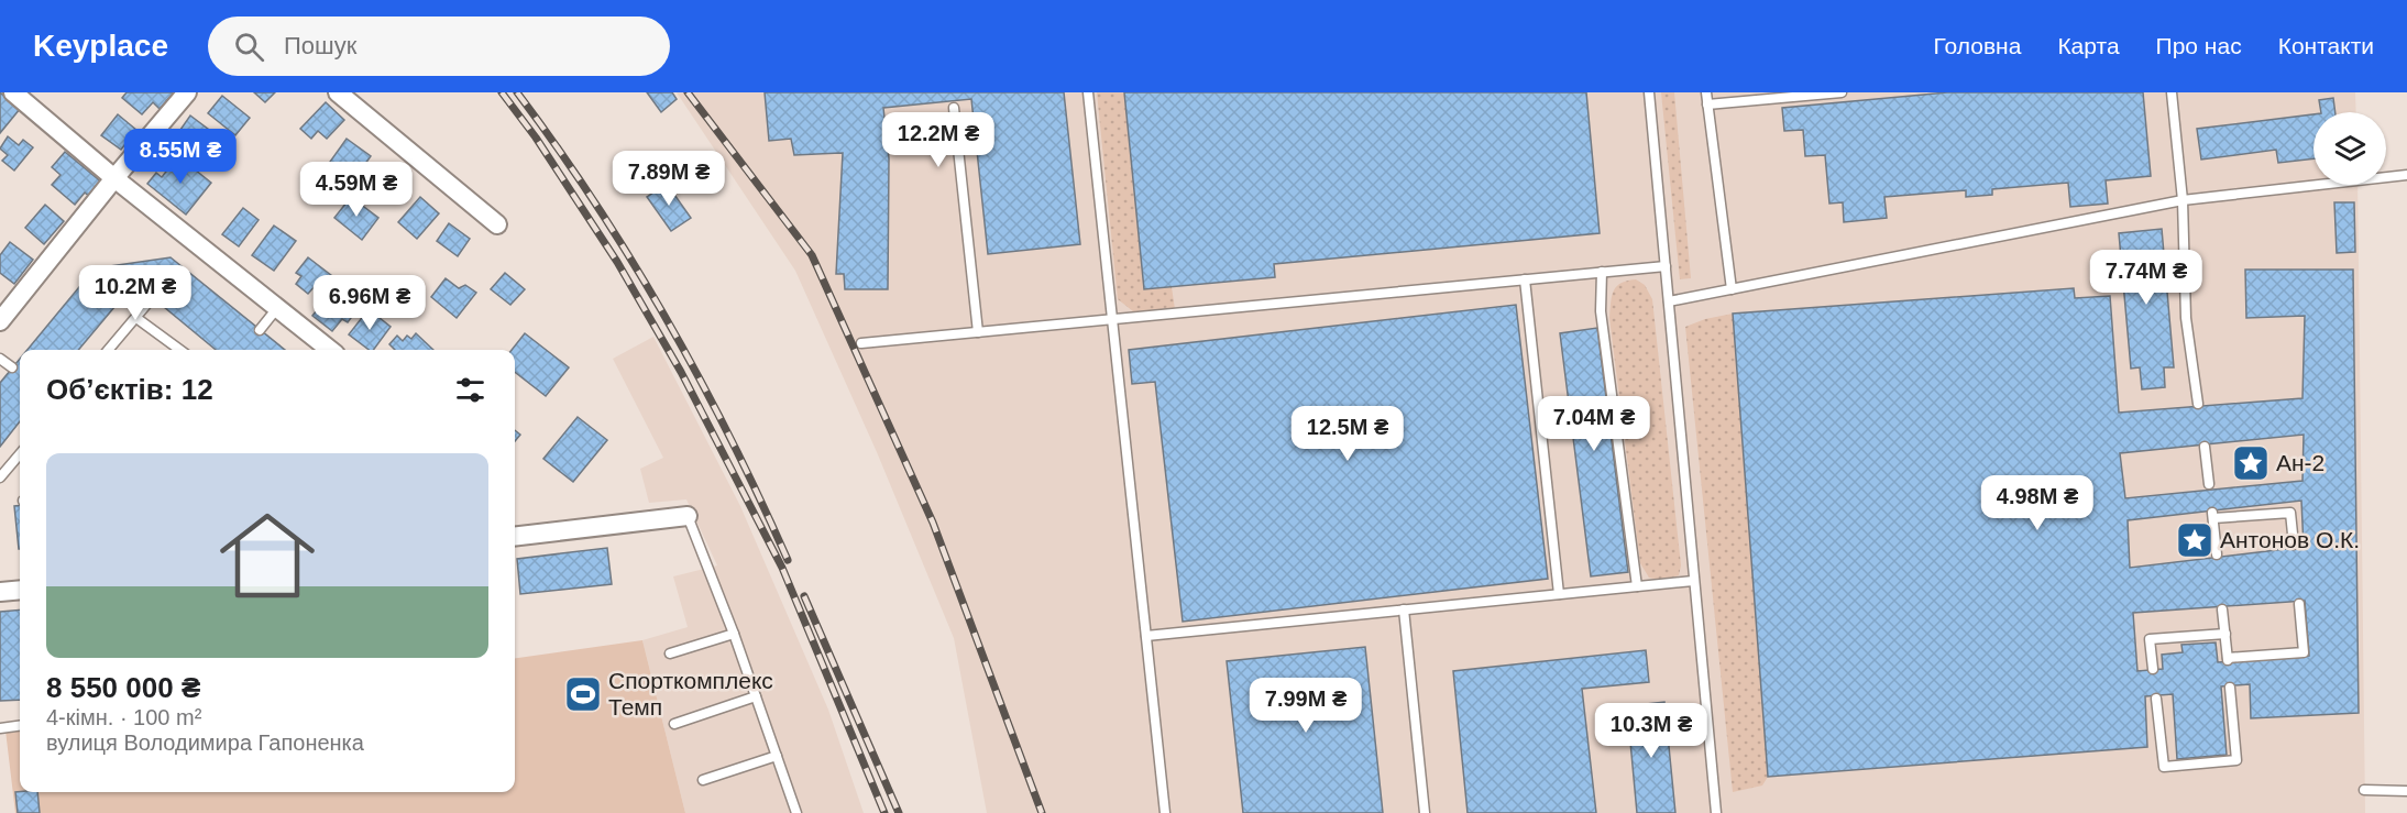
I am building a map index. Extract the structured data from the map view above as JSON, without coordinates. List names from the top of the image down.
{
  "places": {
    "place": ["Ан-2", "Антонов О.К."],
    "sports": ["Спорткомплекс Темп"]
  },
  "page": {
    "header": "Keyplace",
    "search": "Пошук",
    "nav": [
      "Головна",
      "Карта",
      "Про нас",
      "Контакти"
    ],
    "price": [
      "12.2M ₴",
      "8.55M ₴",
      "7.89M ₴",
      "4.59M ₴",
      "7.74M ₴",
      "10.2M ₴",
      "6.96M ₴",
      "7.04M ₴",
      "12.5M ₴",
      "4.98M ₴",
      "7.99M ₴",
      "10.3M ₴"
    ],
    "heading": "Об’єктів: 12",
    "list": [
      {
        "name": "8 550 000 ₴",
        "note": "4-кімн. · 100 m² · вулиця Володимира Гапоненка"
      }
    ]
  }
}
